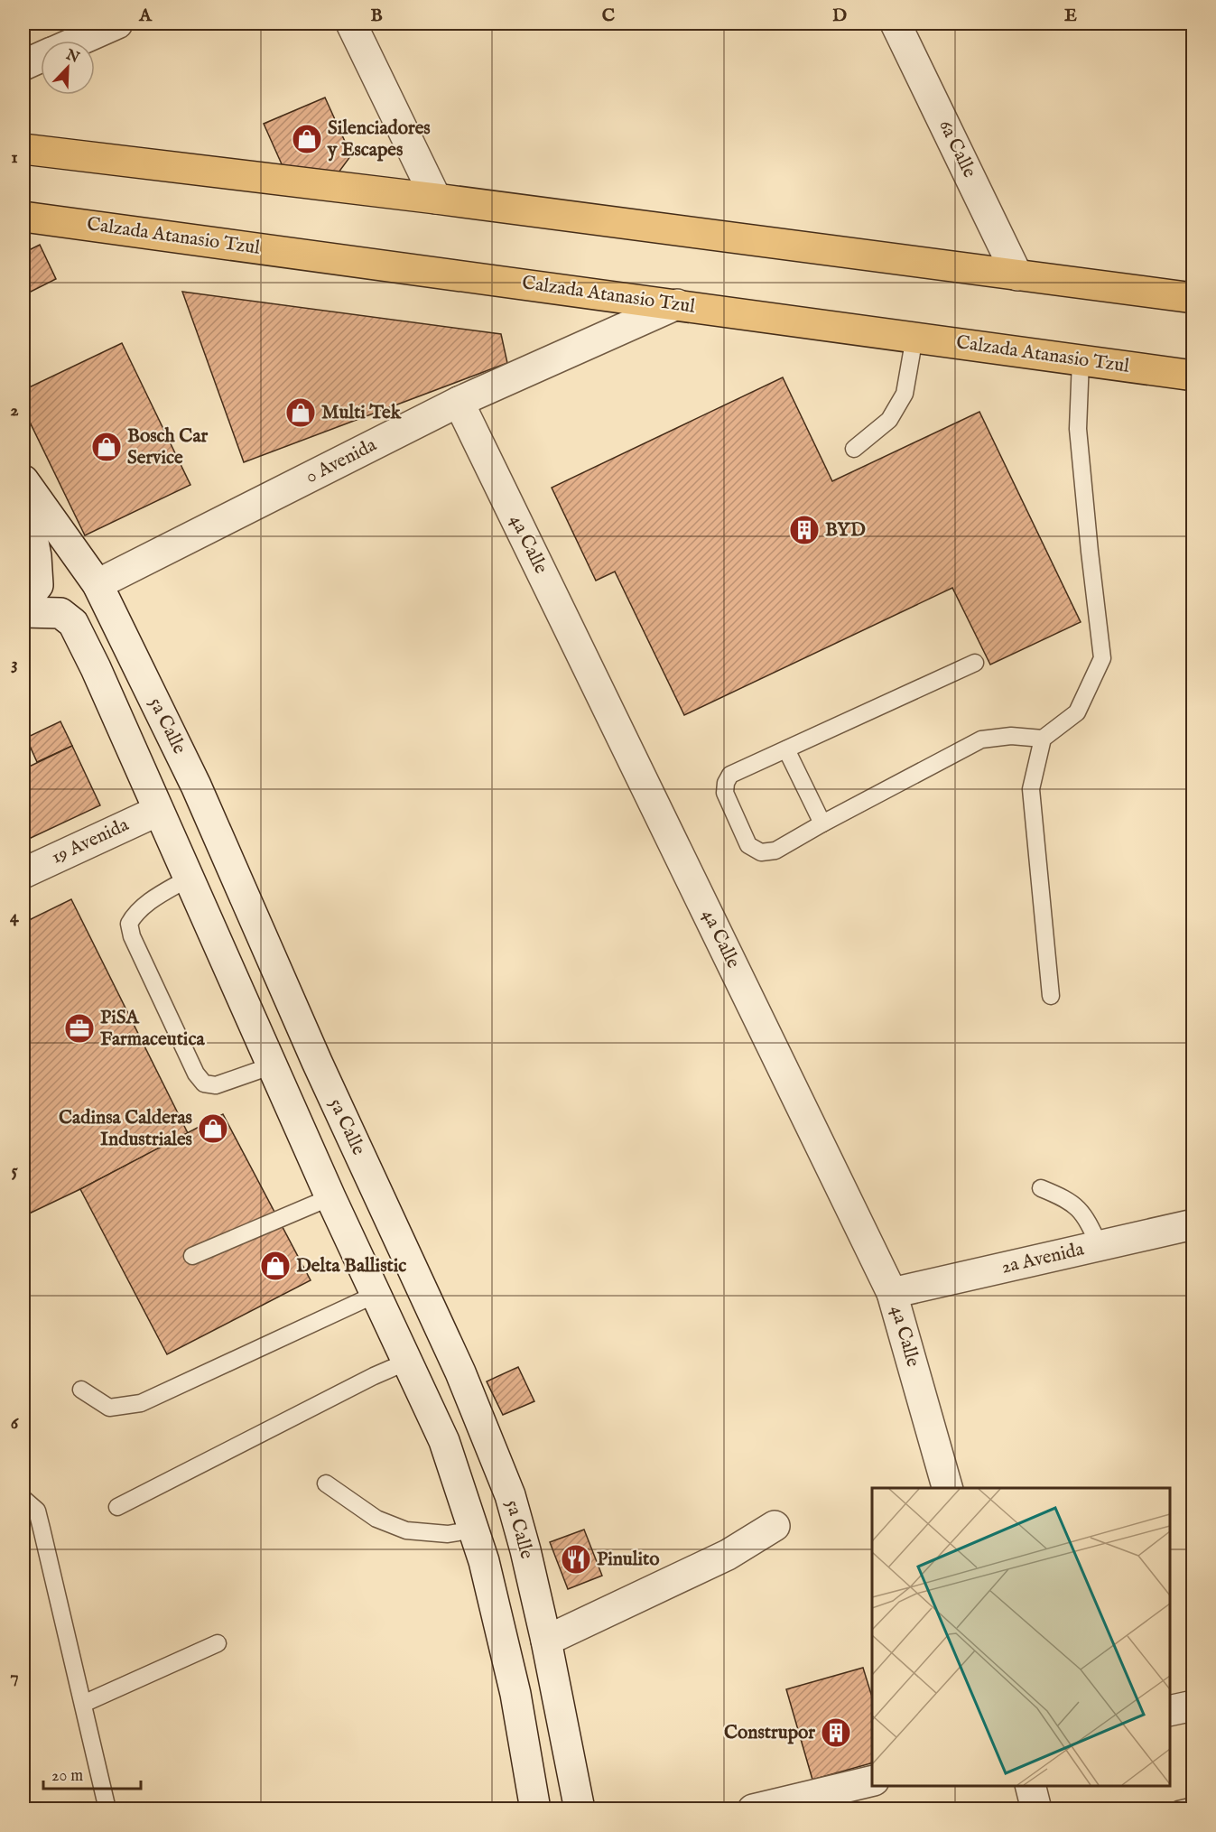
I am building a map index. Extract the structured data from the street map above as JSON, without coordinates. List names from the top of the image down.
{
  "streets": {
    "main road": ["Calzada Atanasio Tzul"],
    "street": [
      "6a Calle",
      "0 Avenida",
      "4a Calle",
      "5a Calle",
      "19 Avenida",
      "2a Avenida"
    ]
  },
  "crossings": [
    ["Calzada Atanasio Tzul", "0 Avenida"],
    ["0 Avenida", "4a Calle"],
    ["0 Avenida", "5a Calle"],
    ["4a Calle", "2a Avenida"]
  ],
  "places": {
    "shop": [
      "Silenciadores y Escapes",
      "Multi Tek",
      "Bosch Car Service",
      "Cadinsa Calderas Industriales",
      "Delta Ballistic"
    ],
    "building": ["BYD", "Construpor"],
    "office": ["PiSA Farmaceutica"],
    "restaurant": ["Pinulito"]
  },
  "scale_bar": "20 m",
  "north": "top right",
  "grid": {
    "columns": [
      "A",
      "B",
      "C",
      "D",
      "E"
    ],
    "rows": [
      "1",
      "2",
      "3",
      "4",
      "5",
      "6",
      "7"
    ]
  }
}
